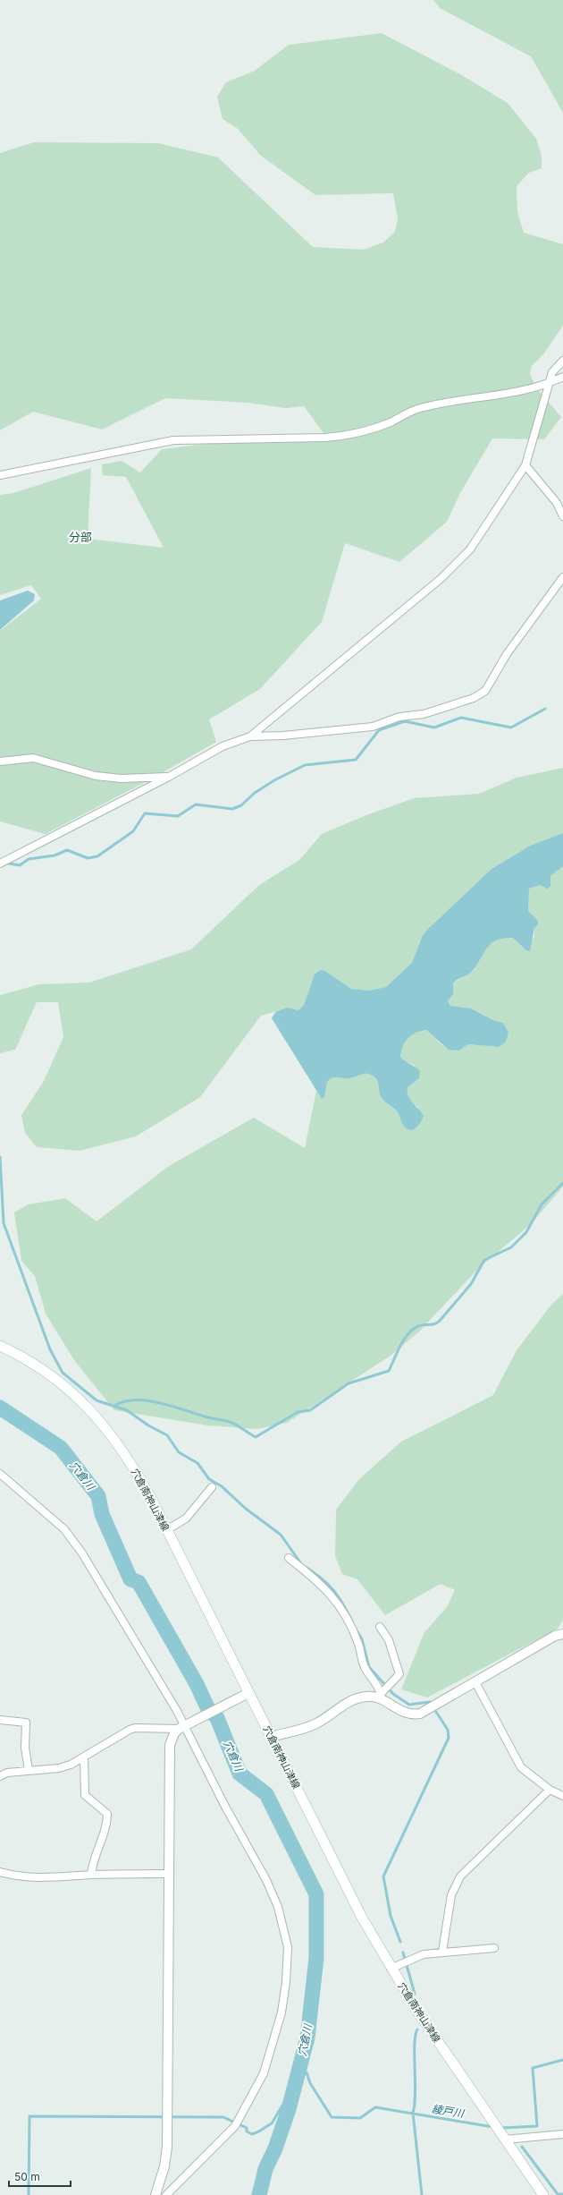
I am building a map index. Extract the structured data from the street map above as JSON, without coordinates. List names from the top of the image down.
{
  "streets": {
    "main road": ["穴倉南神山津線"]
  },
  "districts": ["分部"],
  "water": ["穴倉川", "綾戸川"],
  "scale_bar": "50 m"
}
